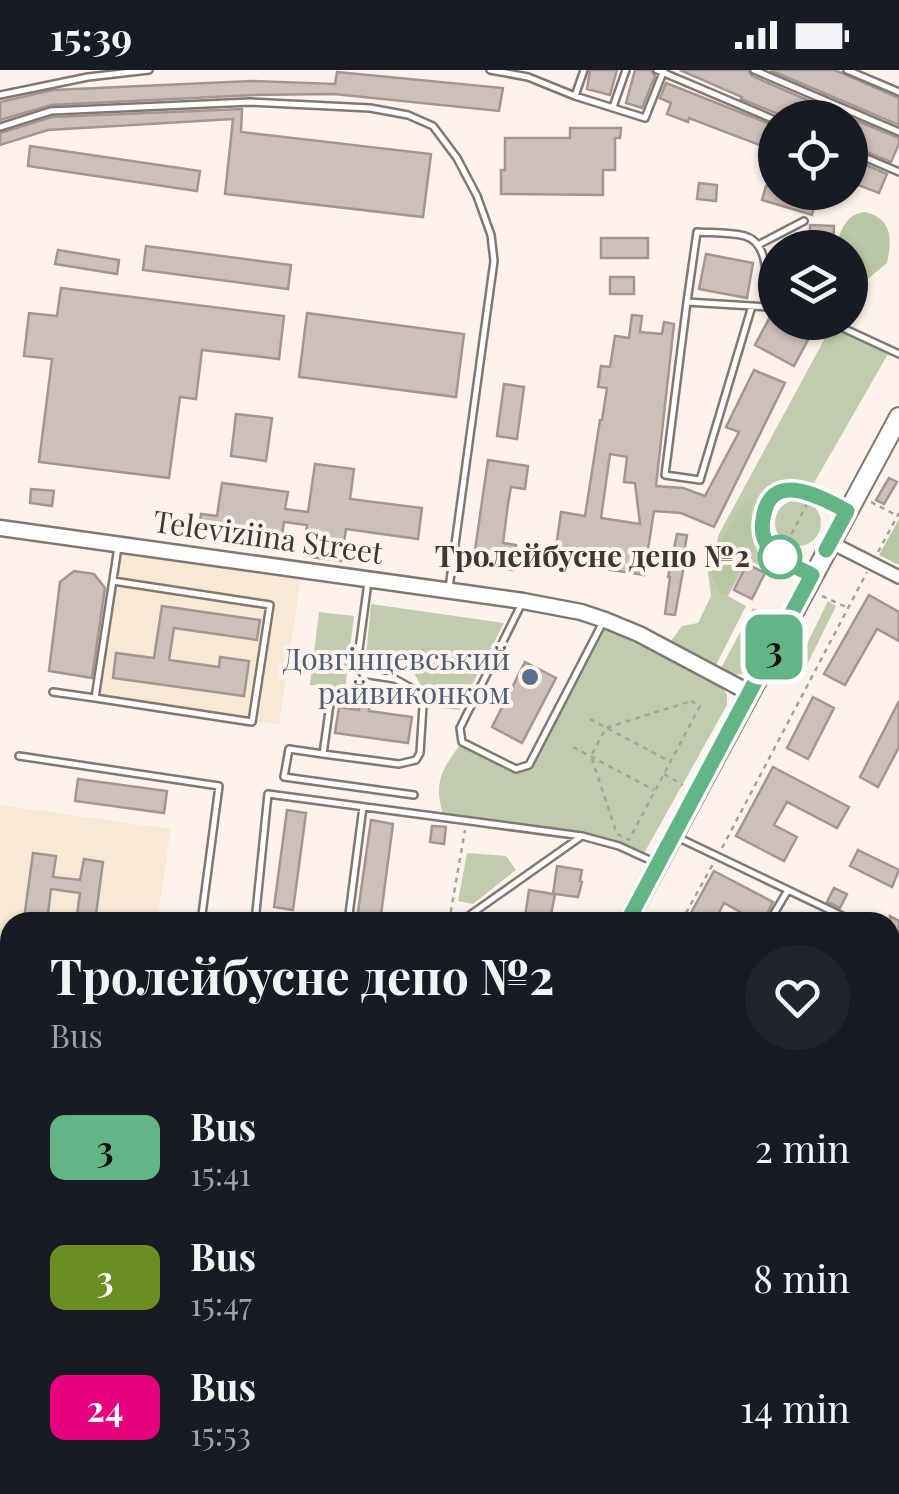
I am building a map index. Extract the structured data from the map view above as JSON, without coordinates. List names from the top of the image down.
{
  "streets": {
    "street": ["Televiziina Street"]
  },
  "places": ["Тролейбусне депо №2", "Довгінцевський райвиконком"],
  "lines": ["bus line 3"],
  "page": {
    "status": "15:39",
    "on_map": "3",
    "heading": ["Тролейбусне депо №2", "Bus"],
    "list": [
      {
        "mark": "3",
        "name": "Bus",
        "note": "15:41",
        "value": "2 min"
      },
      {
        "mark": "3",
        "name": "Bus",
        "note": "15:47",
        "value": "8 min"
      },
      {
        "mark": "24",
        "name": "Bus",
        "note": "15:53",
        "value": "14 min"
      }
    ]
  }
}
